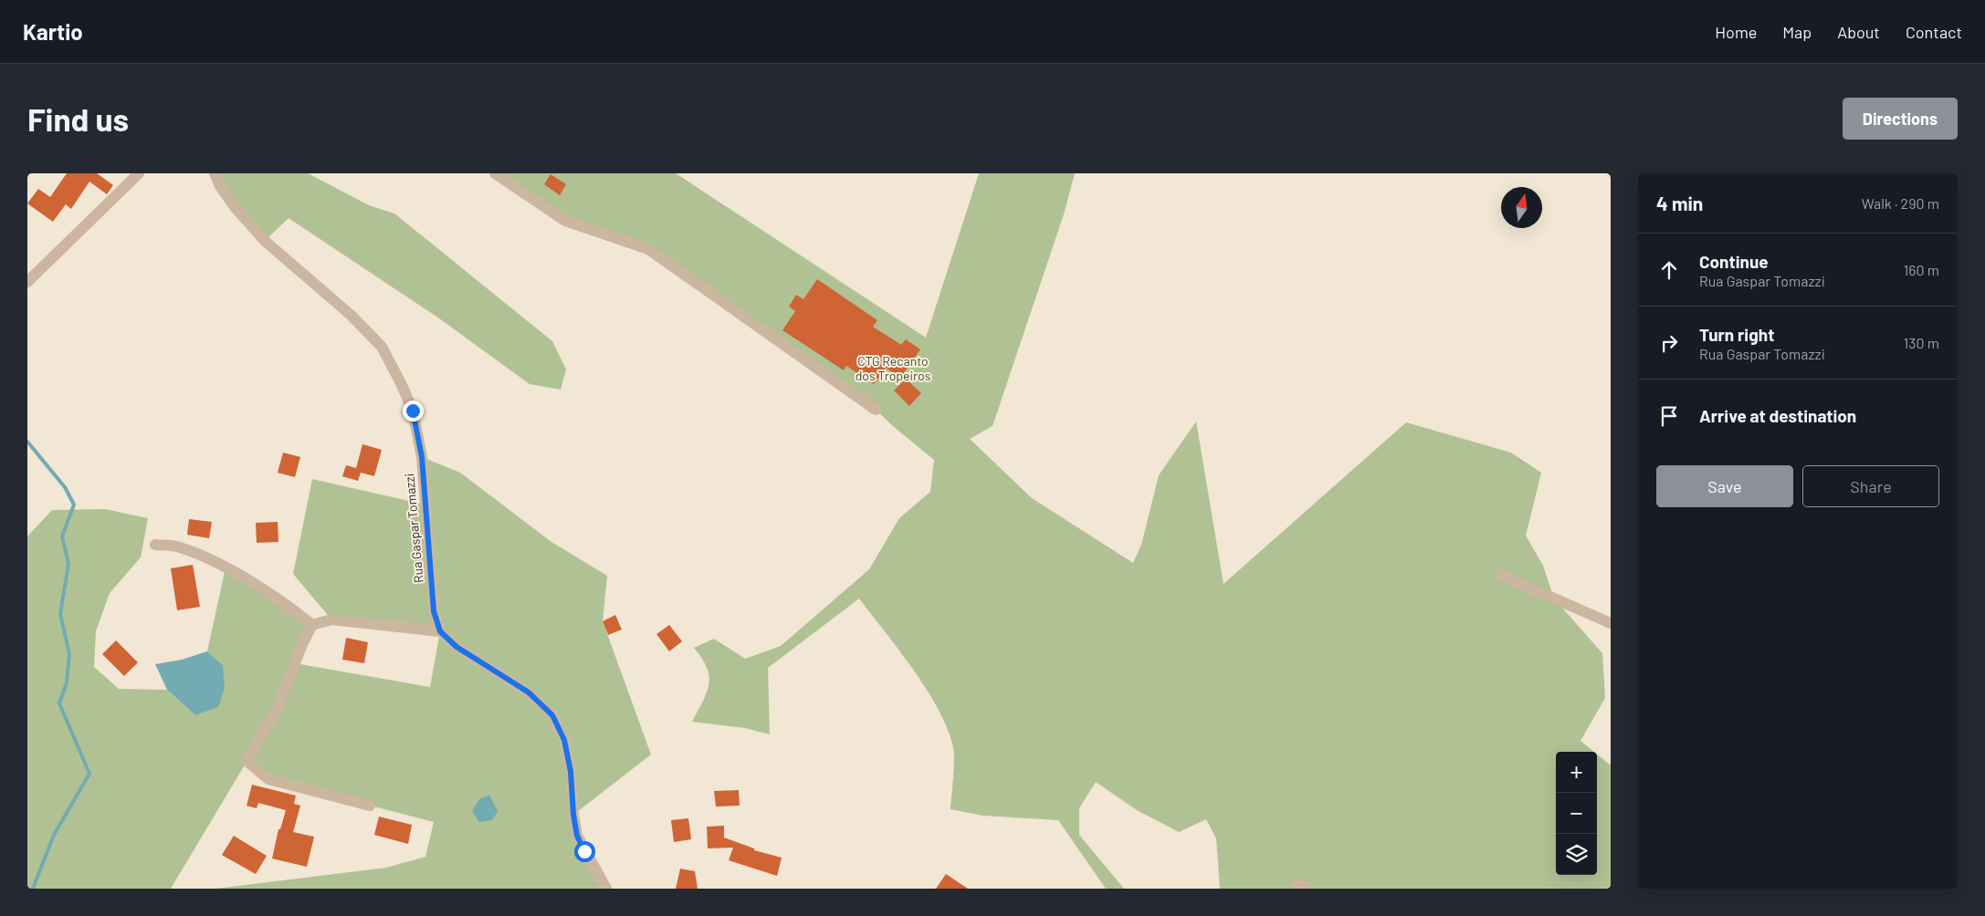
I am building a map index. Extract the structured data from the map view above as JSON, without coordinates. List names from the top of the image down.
{
  "streets": {
    "street": ["Rua Gaspar Tomazzi"]
  },
  "parks": ["CTG Recanto dos Tropeiros"],
  "north": "top",
  "page": {
    "header": "Kartio",
    "nav": [
      "Home",
      "Map",
      "About",
      "Contact"
    ],
    "buttons": [
      "Directions",
      ["Save", "Share"]
    ],
    "title": "Find us",
    "heading": ["4 min", "Walk · 290 m"],
    "list": [
      ["Continue", "Rua Gaspar Tomazzi", "160 m"],
      ["Turn right", "Rua Gaspar Tomazzi", "130 m"],
      "Arrive at destination"
    ],
    "map_buttons": ["+", "−"]
  }
}
